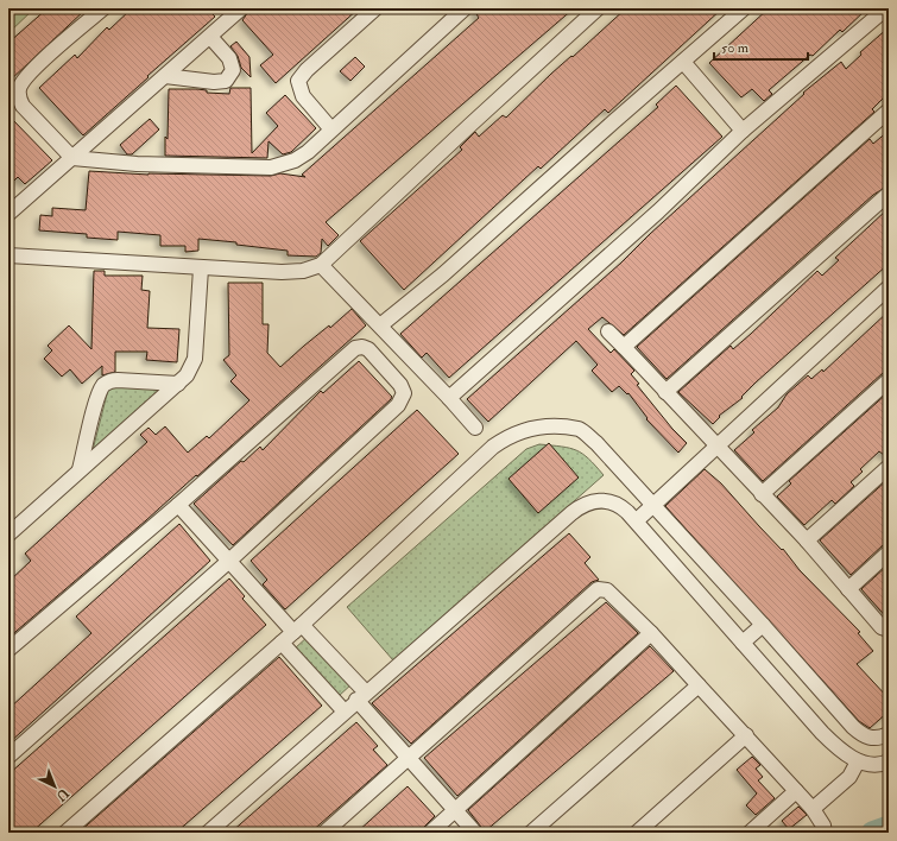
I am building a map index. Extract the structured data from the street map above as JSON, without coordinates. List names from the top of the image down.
{
  "scale_bar": "50 m",
  "north": "bottom right"
}
